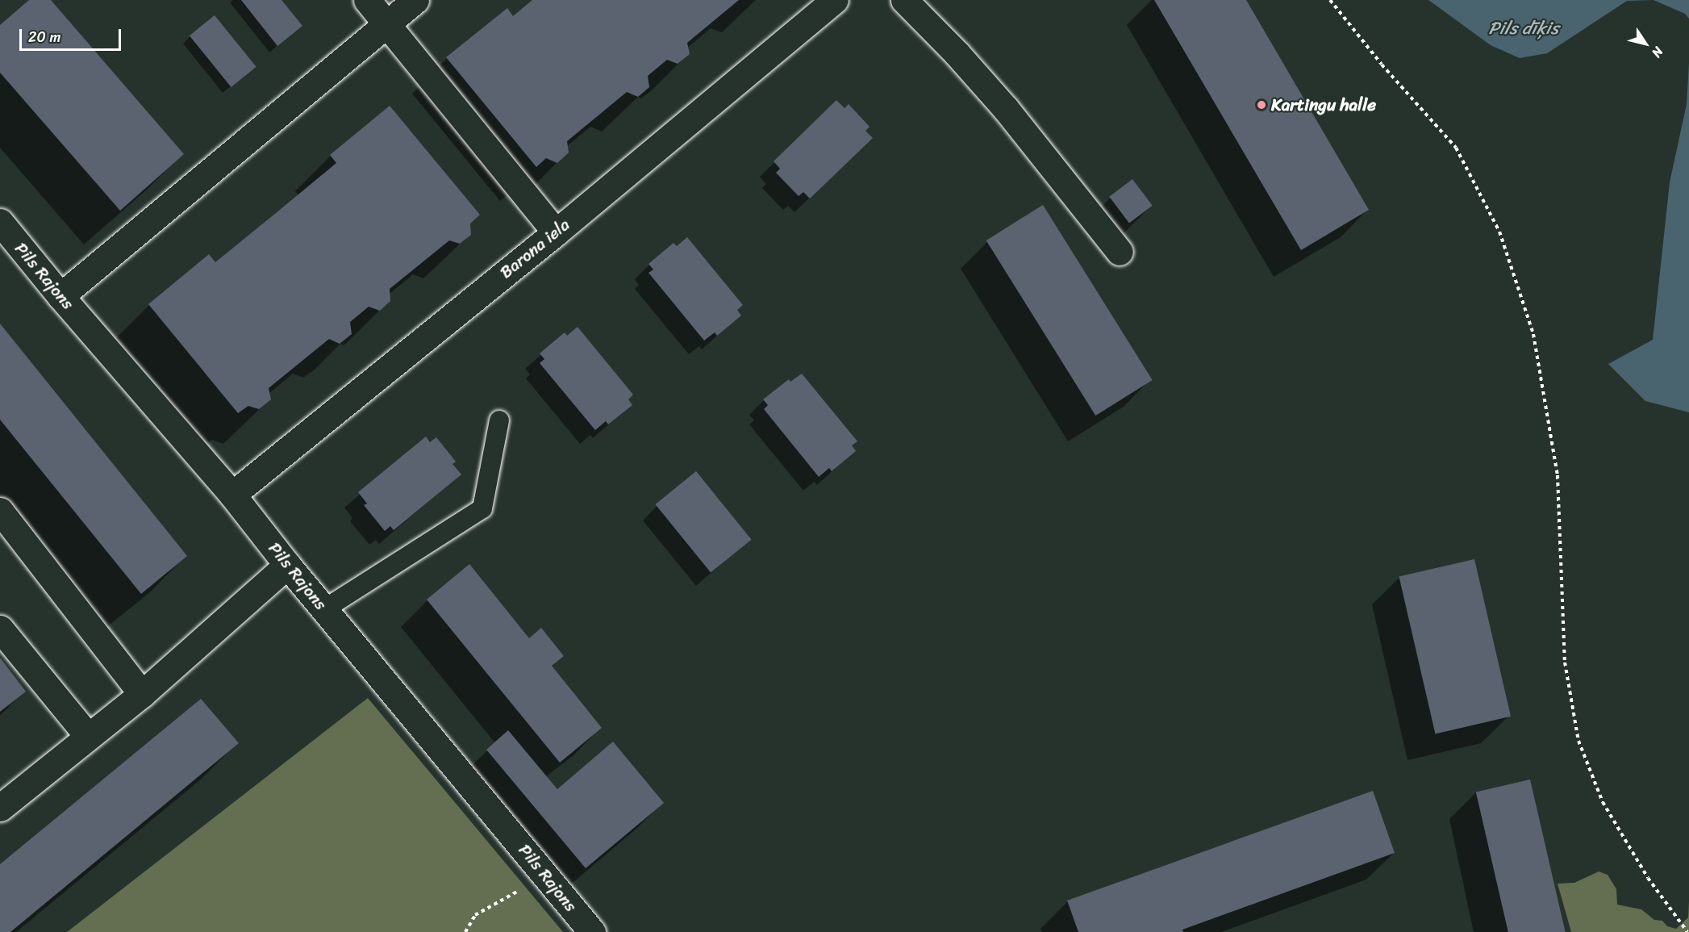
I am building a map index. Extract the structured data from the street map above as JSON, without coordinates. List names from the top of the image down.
{
  "streets": {
    "street": ["Barona iela", "Pils Rajons"]
  },
  "crossings": [
    ["Barona iela", "Pils Rajons"]
  ],
  "water": ["Pils dīķis"],
  "places": ["Kartingu halle"],
  "scale_bar": "20 m",
  "north": "bottom right"
}
